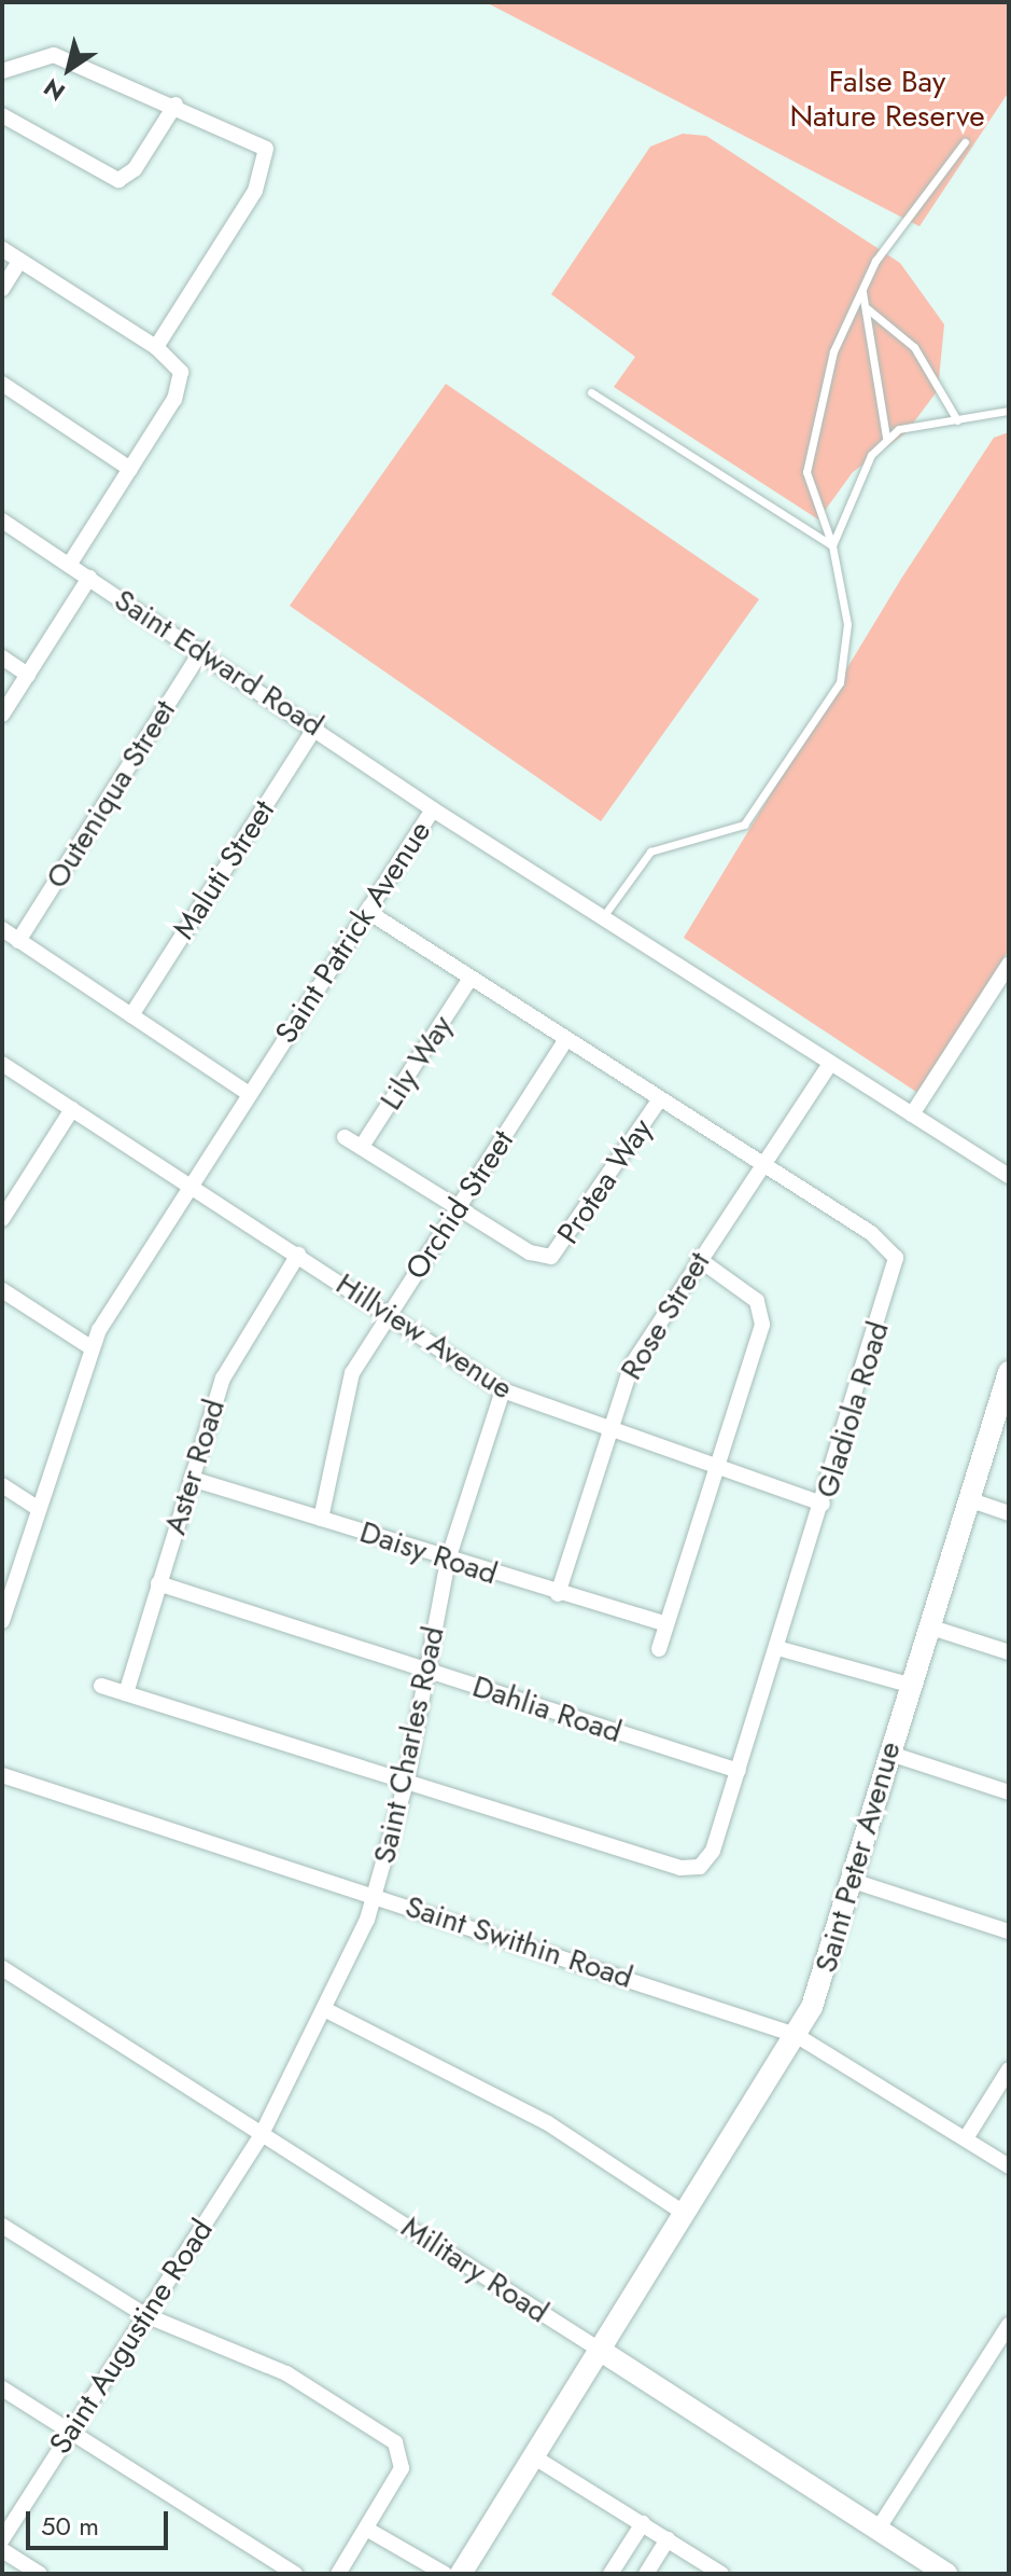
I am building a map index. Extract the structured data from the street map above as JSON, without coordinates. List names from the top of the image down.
{
  "streets": {
    "street": [
      "Saint Edward Road",
      "Outeniqua Street",
      "Maluti Street",
      "Saint Patrick Avenue",
      "Lily Way",
      "Protea Way",
      "Orchid Street",
      "Rose Street",
      "Hillview Avenue",
      "Gladiola Road",
      "Aster Road",
      "Daisy Road",
      "Dahlia Road",
      "Saint Charles Road",
      "Saint Peter Avenue",
      "Saint Swithin Road",
      "Military Road",
      "Saint Augustine Road"
    ]
  },
  "crossings": [
    ["Saint Edward Road", "Outeniqua Street"],
    ["Saint Edward Road", "Maluti Street"],
    ["Saint Edward Road", "Saint Patrick Avenue"],
    ["Saint Patrick Avenue", "Rose Street"],
    ["Saint Patrick Avenue", "Hillview Avenue"],
    ["Saint Patrick Avenue", "Gladiola Road"],
    ["Lily Way", "Gladiola Road"],
    ["Protea Way", "Orchid Street"],
    ["Protea Way", "Gladiola Road"],
    ["Orchid Street", "Hillview Avenue"],
    ["Orchid Street", "Gladiola Road"],
    ["Orchid Street", "Daisy Road"],
    ["Rose Street", "Hillview Avenue"],
    ["Rose Street", "Gladiola Road"],
    ["Rose Street", "Daisy Road"],
    ["Hillview Avenue", "Gladiola Road"],
    ["Hillview Avenue", "Aster Road"],
    ["Hillview Avenue", "Saint Charles Road"],
    ["Gladiola Road", "Dahlia Road"],
    ["Gladiola Road", "Saint Charles Road"],
    ["Aster Road", "Daisy Road"],
    ["Aster Road", "Dahlia Road"],
    ["Daisy Road", "Saint Charles Road"],
    ["Dahlia Road", "Saint Charles Road"],
    ["Saint Charles Road", "Saint Swithin Road"],
    ["Saint Charles Road", "Military Road"],
    ["Saint Charles Road", "Saint Augustine Road"],
    ["Saint Peter Avenue", "Saint Swithin Road"],
    ["Saint Peter Avenue", "Military Road"],
    ["Military Road", "Saint Augustine Road"]
  ],
  "parks": ["False Bay Nature Reserve"],
  "scale_bar": "50 m",
  "north": "bottom left"
}
